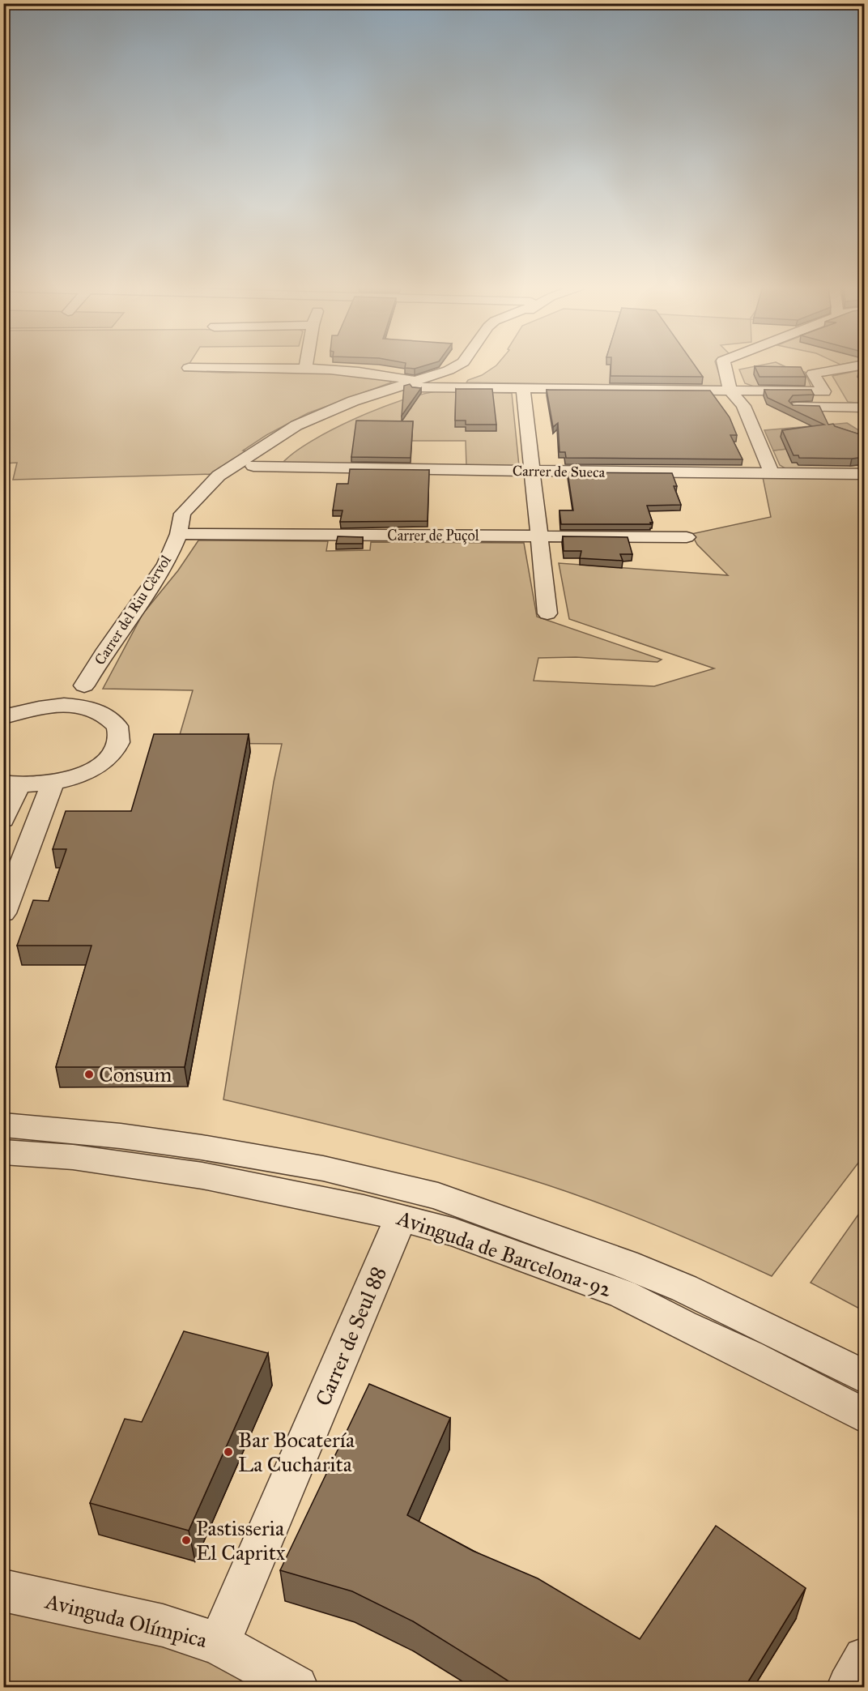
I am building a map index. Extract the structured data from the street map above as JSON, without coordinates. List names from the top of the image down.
{
  "streets": {
    "street": [
      "Carrer de Sueca",
      "Carrer de Puçol",
      "Carrer del Riu Cèrvol",
      "Avinguda de Barcelona-92",
      "Carrer de Seul 88",
      "Avinguda Olímpica"
    ]
  },
  "crossings": [
    ["Carrer de Sueca", "Carrer del Riu Cèrvol"],
    ["Carrer de Puçol", "Carrer del Riu Cèrvol"],
    ["Avinguda de Barcelona-92", "Carrer de Seul 88"],
    ["Carrer de Seul 88", "Avinguda Olímpica"]
  ],
  "places": ["Consum", "Bar Bocatería La Cucharita", "Pastisseria El Capritx"]
}
